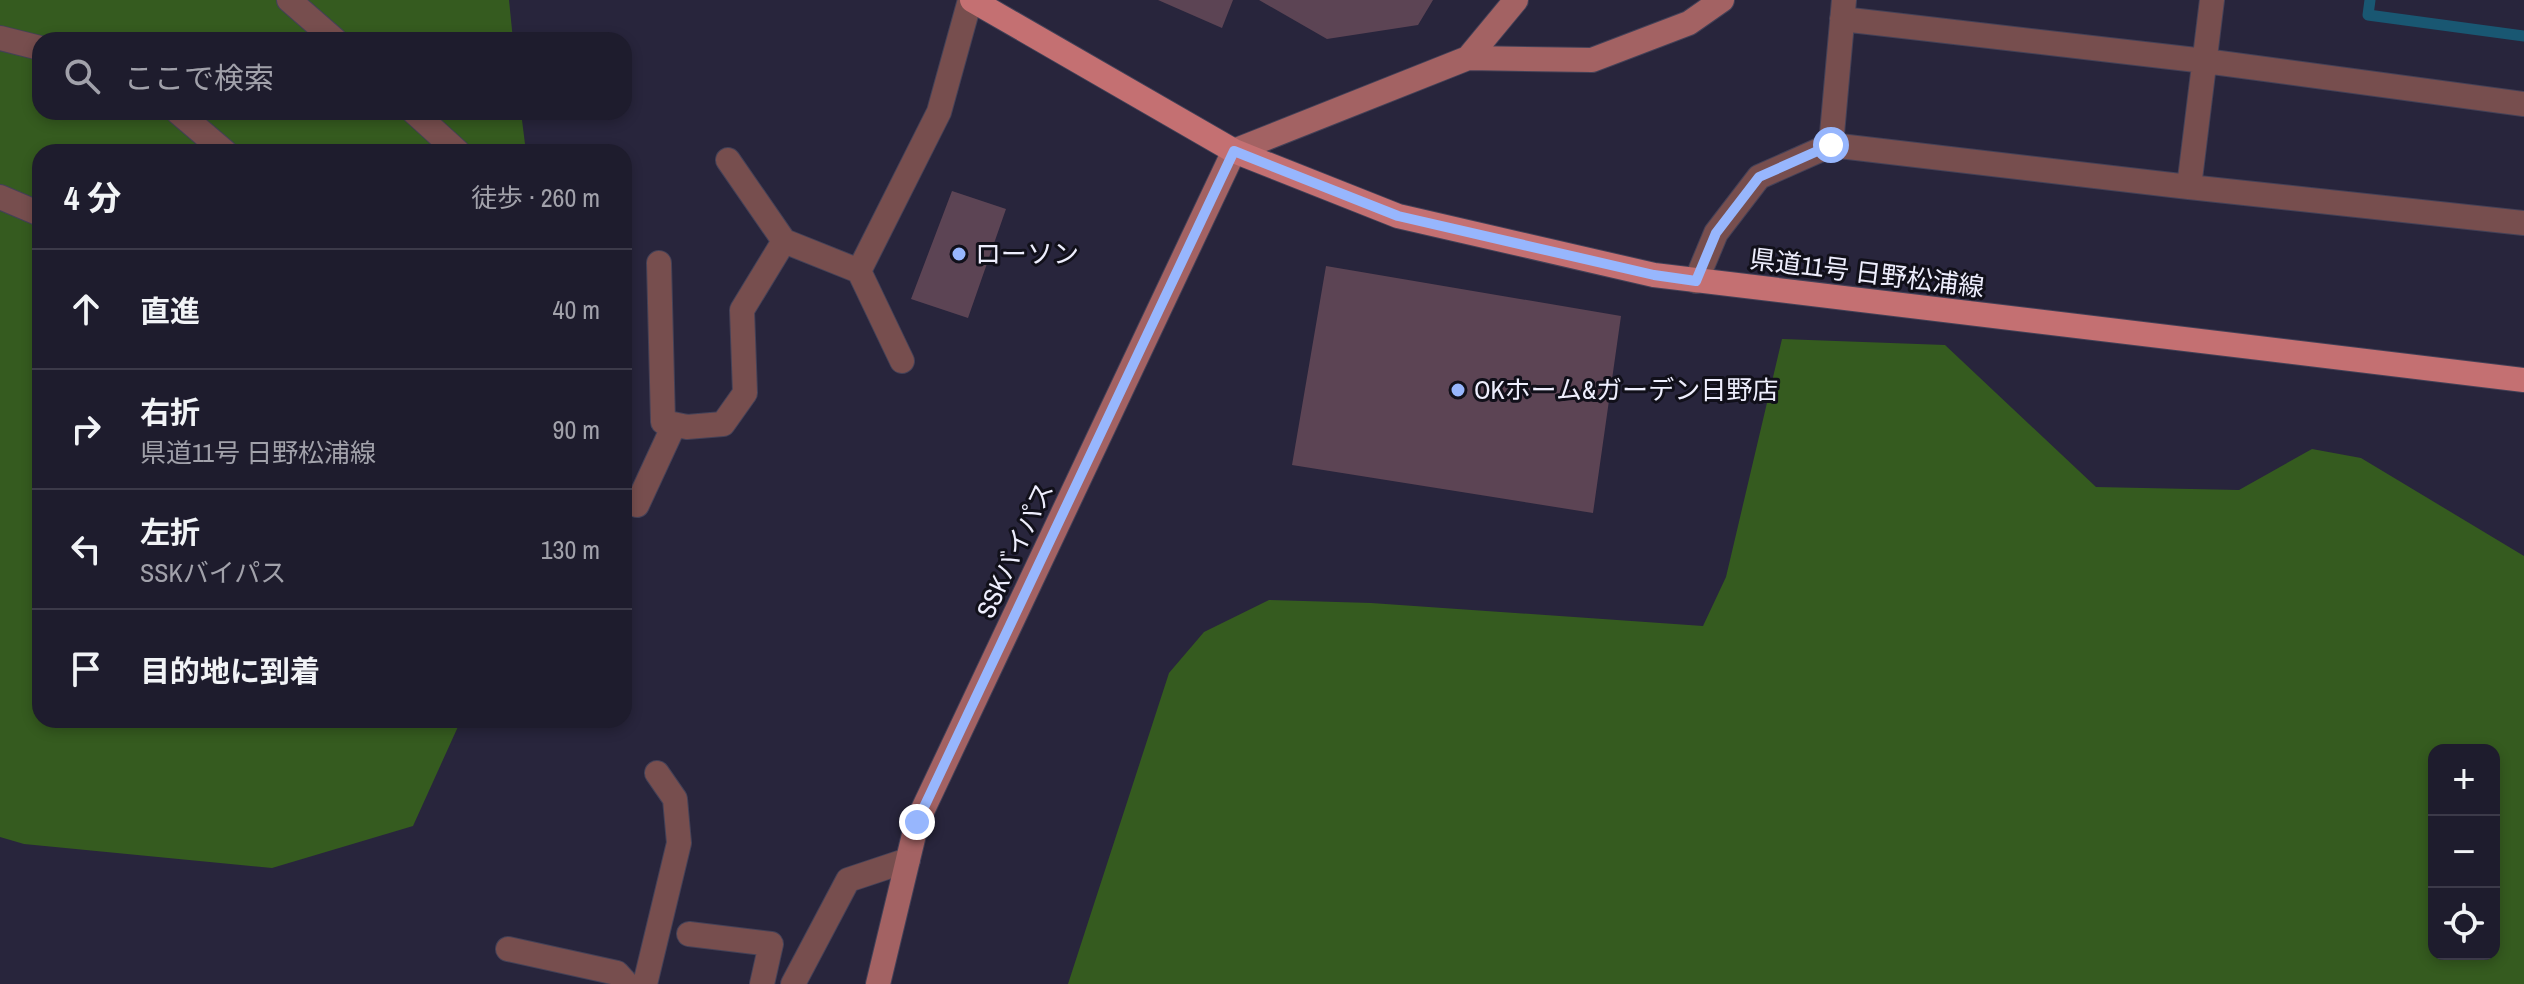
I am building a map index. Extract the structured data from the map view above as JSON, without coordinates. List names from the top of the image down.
{
  "streets": {
    "main road": ["県道11号 日野松浦線"],
    "street": ["SSKバイパス"]
  },
  "crossings": [
    ["県道11号 日野松浦線", "SSKバイパス"]
  ],
  "places": ["ローソン", "OKホーム&ガーデン日野店"],
  "page": {
    "search": "ここで検索",
    "heading": ["4 分", "徒歩 · 260 m"],
    "list": [
      ["直進", "40 m"],
      ["右折", "県道11号 日野松浦線", "90 m"],
      ["左折", "SSKバイパス", "130 m"],
      "目的地に到着"
    ],
    "map_buttons": ["+", "−"]
  }
}
